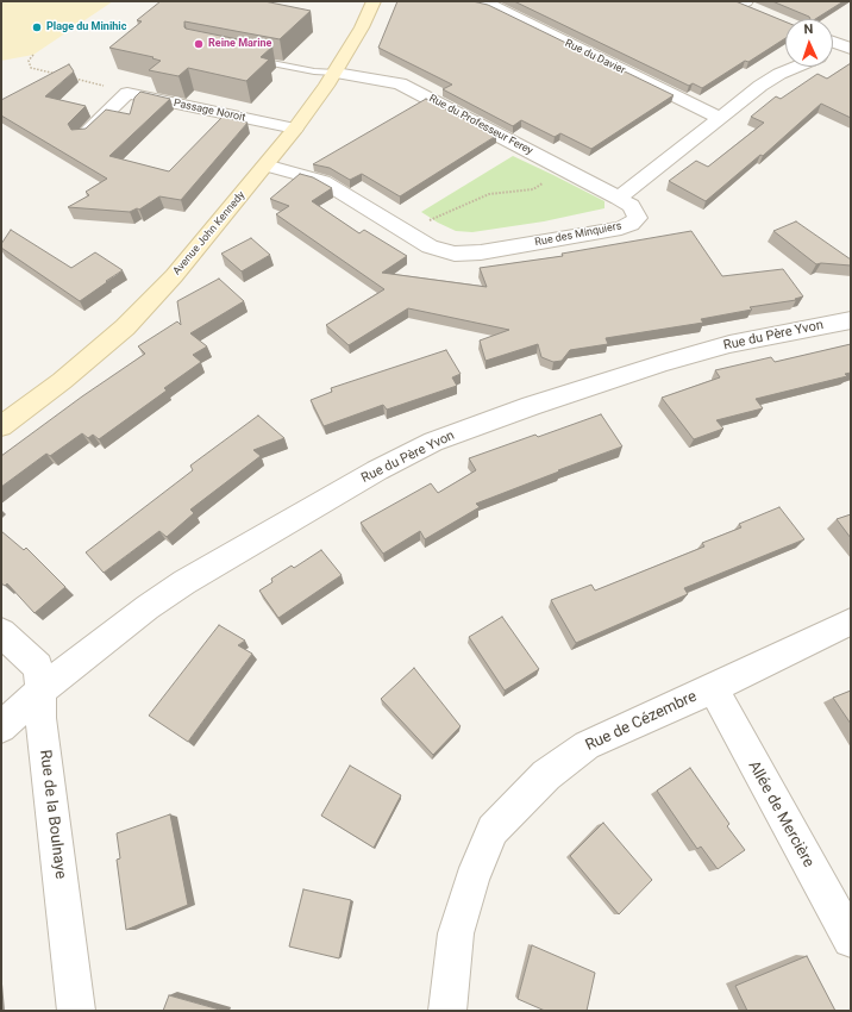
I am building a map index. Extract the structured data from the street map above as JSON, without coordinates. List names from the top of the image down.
{
  "streets": {
    "main road": ["Avenue John Kennedy"],
    "street": [
      "Rue du Davier",
      "Passage Noroit",
      "Rue du Professeur Ferey",
      "Rue des Minquiers",
      "Rue du Père Yvon",
      "Rue de Cézembre",
      "Rue de la Boulnaye",
      "Allée de Mercière"
    ]
  },
  "crossings": [
    ["Passage Noroit", "Avenue John Kennedy"],
    ["Rue du Professeur Ferey", "Avenue John Kennedy"],
    ["Rue du Professeur Ferey", "Rue des Minquiers"],
    ["Avenue John Kennedy", "Rue des Minquiers"],
    ["Rue du Père Yvon", "Rue de la Boulnaye"],
    ["Rue de Cézembre", "Allée de Mercière"]
  ],
  "places": ["Plage du Minihic", "Reine Marine"],
  "north": "top"
}
